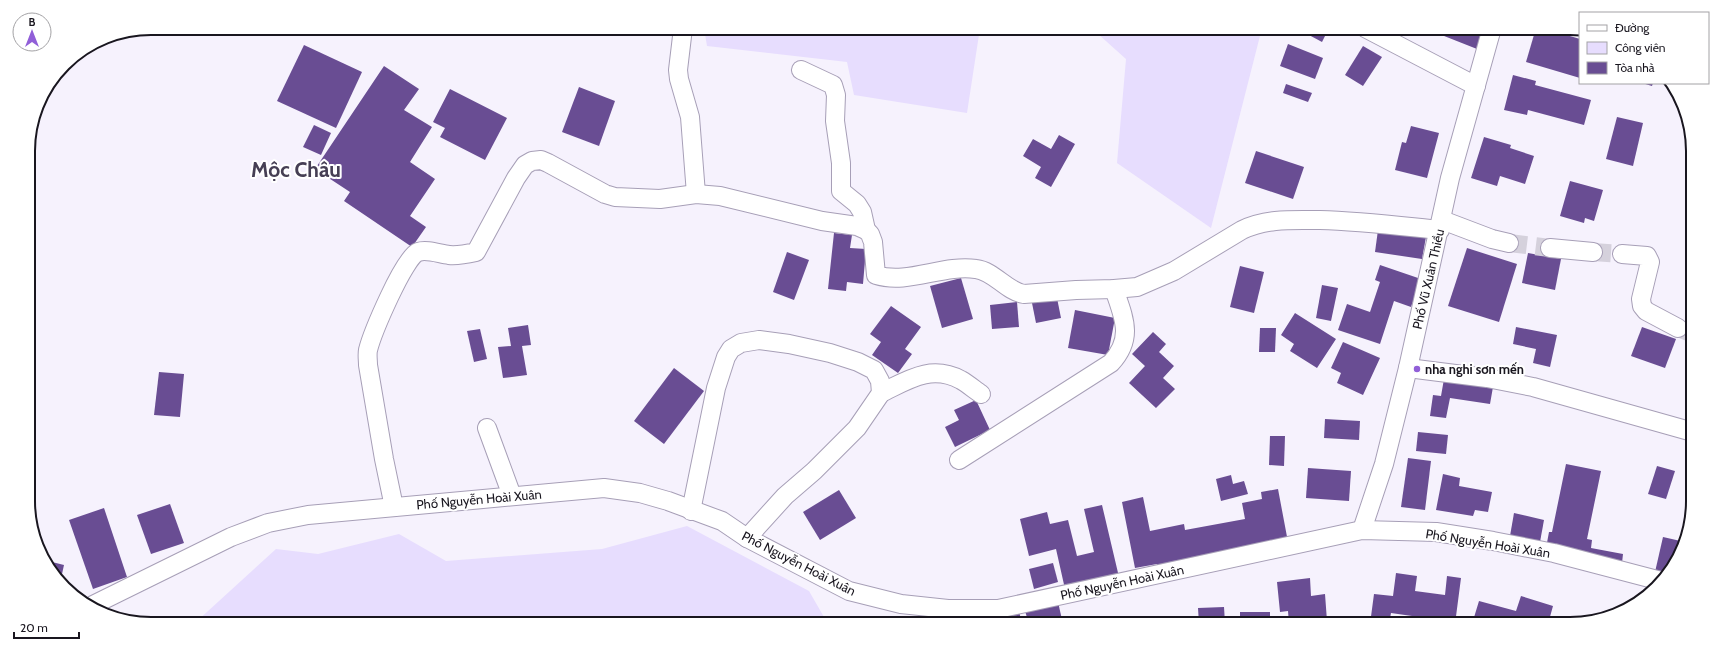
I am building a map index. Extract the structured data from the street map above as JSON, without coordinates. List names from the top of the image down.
{
  "streets": {
    "street": ["Phố Vũ Xuân Thiều", "Phố Nguyễn Hoài Xuân"]
  },
  "crossings": [
    ["Phố Vũ Xuân Thiều", "Phố Nguyễn Hoài Xuân"]
  ],
  "districts": ["Mộc Châu"],
  "places": ["nha nghi sơn mến"],
  "legend": ["Đường", "Công viên", "Tòa nhà"],
  "scale_bar": "20 m",
  "north": "top"
}
